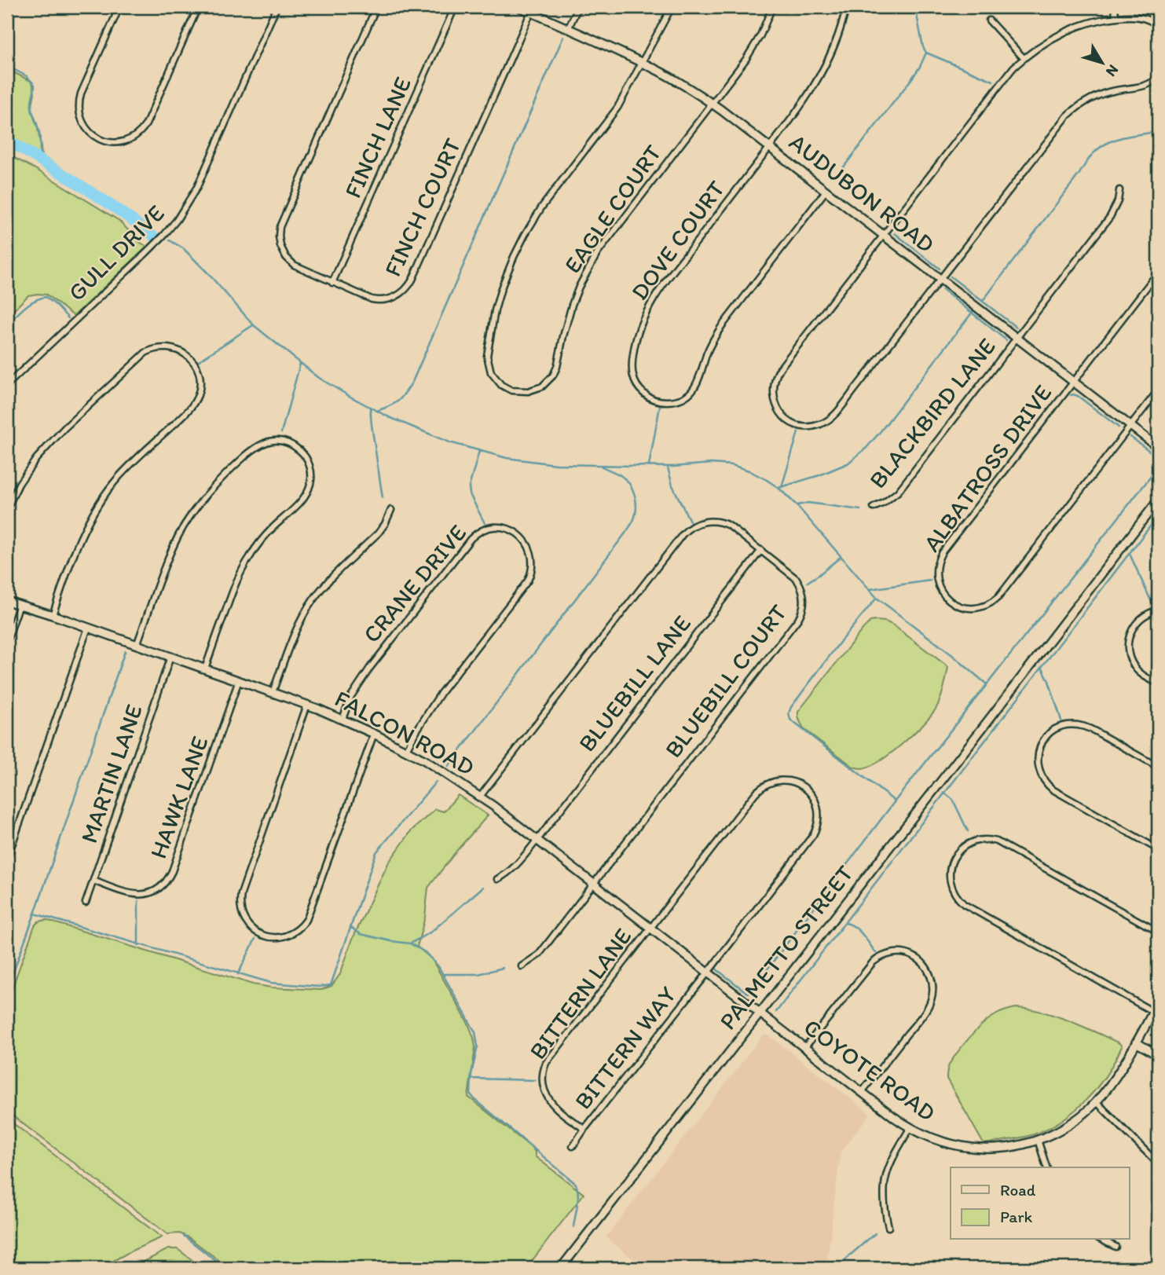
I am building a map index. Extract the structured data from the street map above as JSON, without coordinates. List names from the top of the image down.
{
  "streets": {
    "street": [
      "FINCH LANE",
      "AUDUBON ROAD",
      "FINCH COURT",
      "EAGLE COURT",
      "DOVE COURT",
      "GULL DRIVE",
      "BLACKBIRD LANE",
      "ALBATROSS DRIVE",
      "CRANE DRIVE",
      "BLUEBILL COURT",
      "BLUEBILL LANE",
      "FALCON ROAD",
      "MARTIN LANE",
      "HAWK LANE",
      "PALMETTO STREET",
      "BITTERN LANE",
      "BITTERN WAY",
      "COYOTE ROAD"
    ]
  },
  "crossings": [
    ["FINCH LANE", "FINCH COURT"],
    ["AUDUBON ROAD", "FINCH COURT"],
    ["AUDUBON ROAD", "EAGLE COURT"],
    ["AUDUBON ROAD", "DOVE COURT"],
    ["AUDUBON ROAD", "BLACKBIRD LANE"],
    ["AUDUBON ROAD", "ALBATROSS DRIVE"],
    ["CRANE DRIVE", "FALCON ROAD"],
    ["BLUEBILL COURT", "BLUEBILL LANE"],
    ["BLUEBILL COURT", "FALCON ROAD"],
    ["BLUEBILL LANE", "FALCON ROAD"],
    ["FALCON ROAD", "MARTIN LANE"],
    ["FALCON ROAD", "HAWK LANE"],
    ["FALCON ROAD", "PALMETTO STREET"],
    ["FALCON ROAD", "BITTERN LANE"],
    ["FALCON ROAD", "BITTERN WAY"],
    ["FALCON ROAD", "COYOTE ROAD"],
    ["MARTIN LANE", "HAWK LANE"],
    ["PALMETTO STREET", "COYOTE ROAD"],
    ["BITTERN LANE", "BITTERN WAY"]
  ],
  "legend": ["Road", "Park"],
  "north": "bottom right"
}
